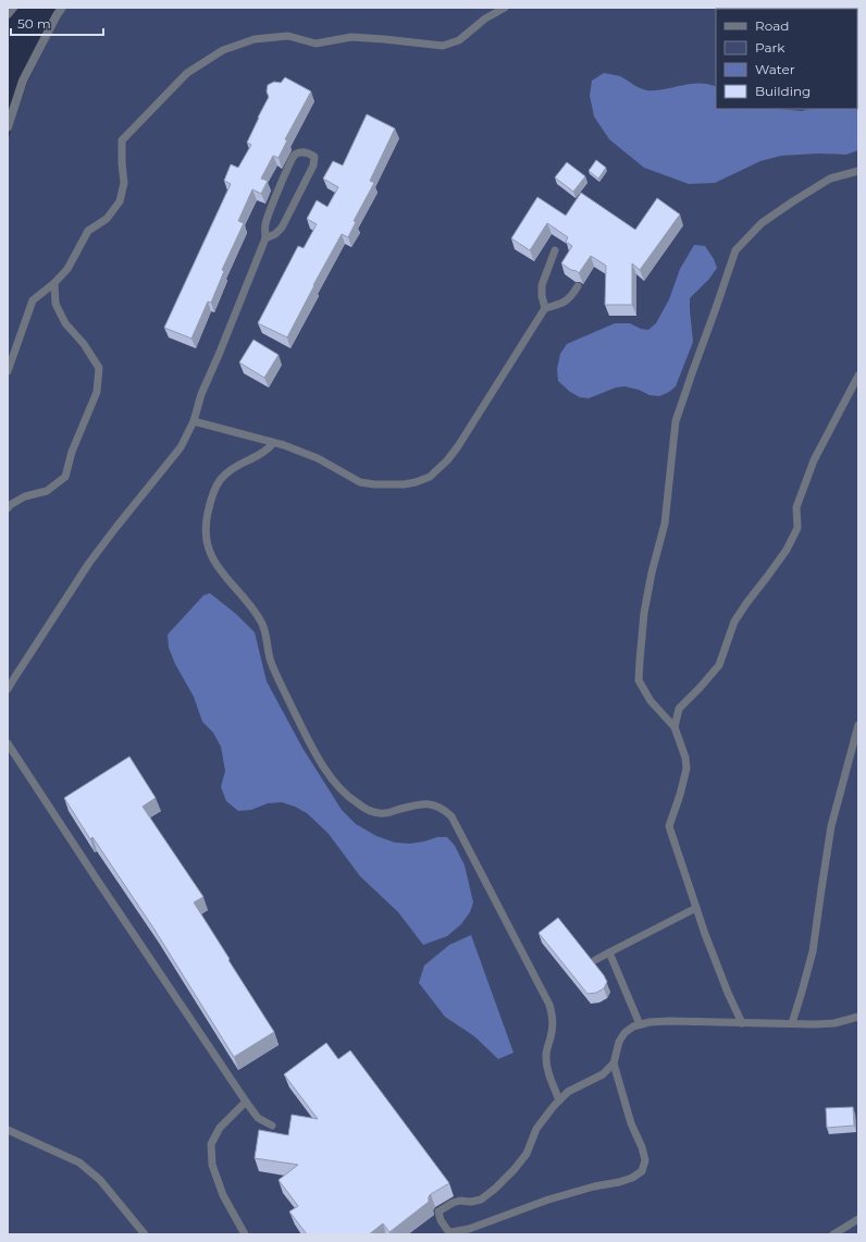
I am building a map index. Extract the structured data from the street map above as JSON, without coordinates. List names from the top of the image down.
{
  "legend": [
    "Road",
    "Park",
    "Water",
    "Building"
  ],
  "scale_bar": "50 m"
}
